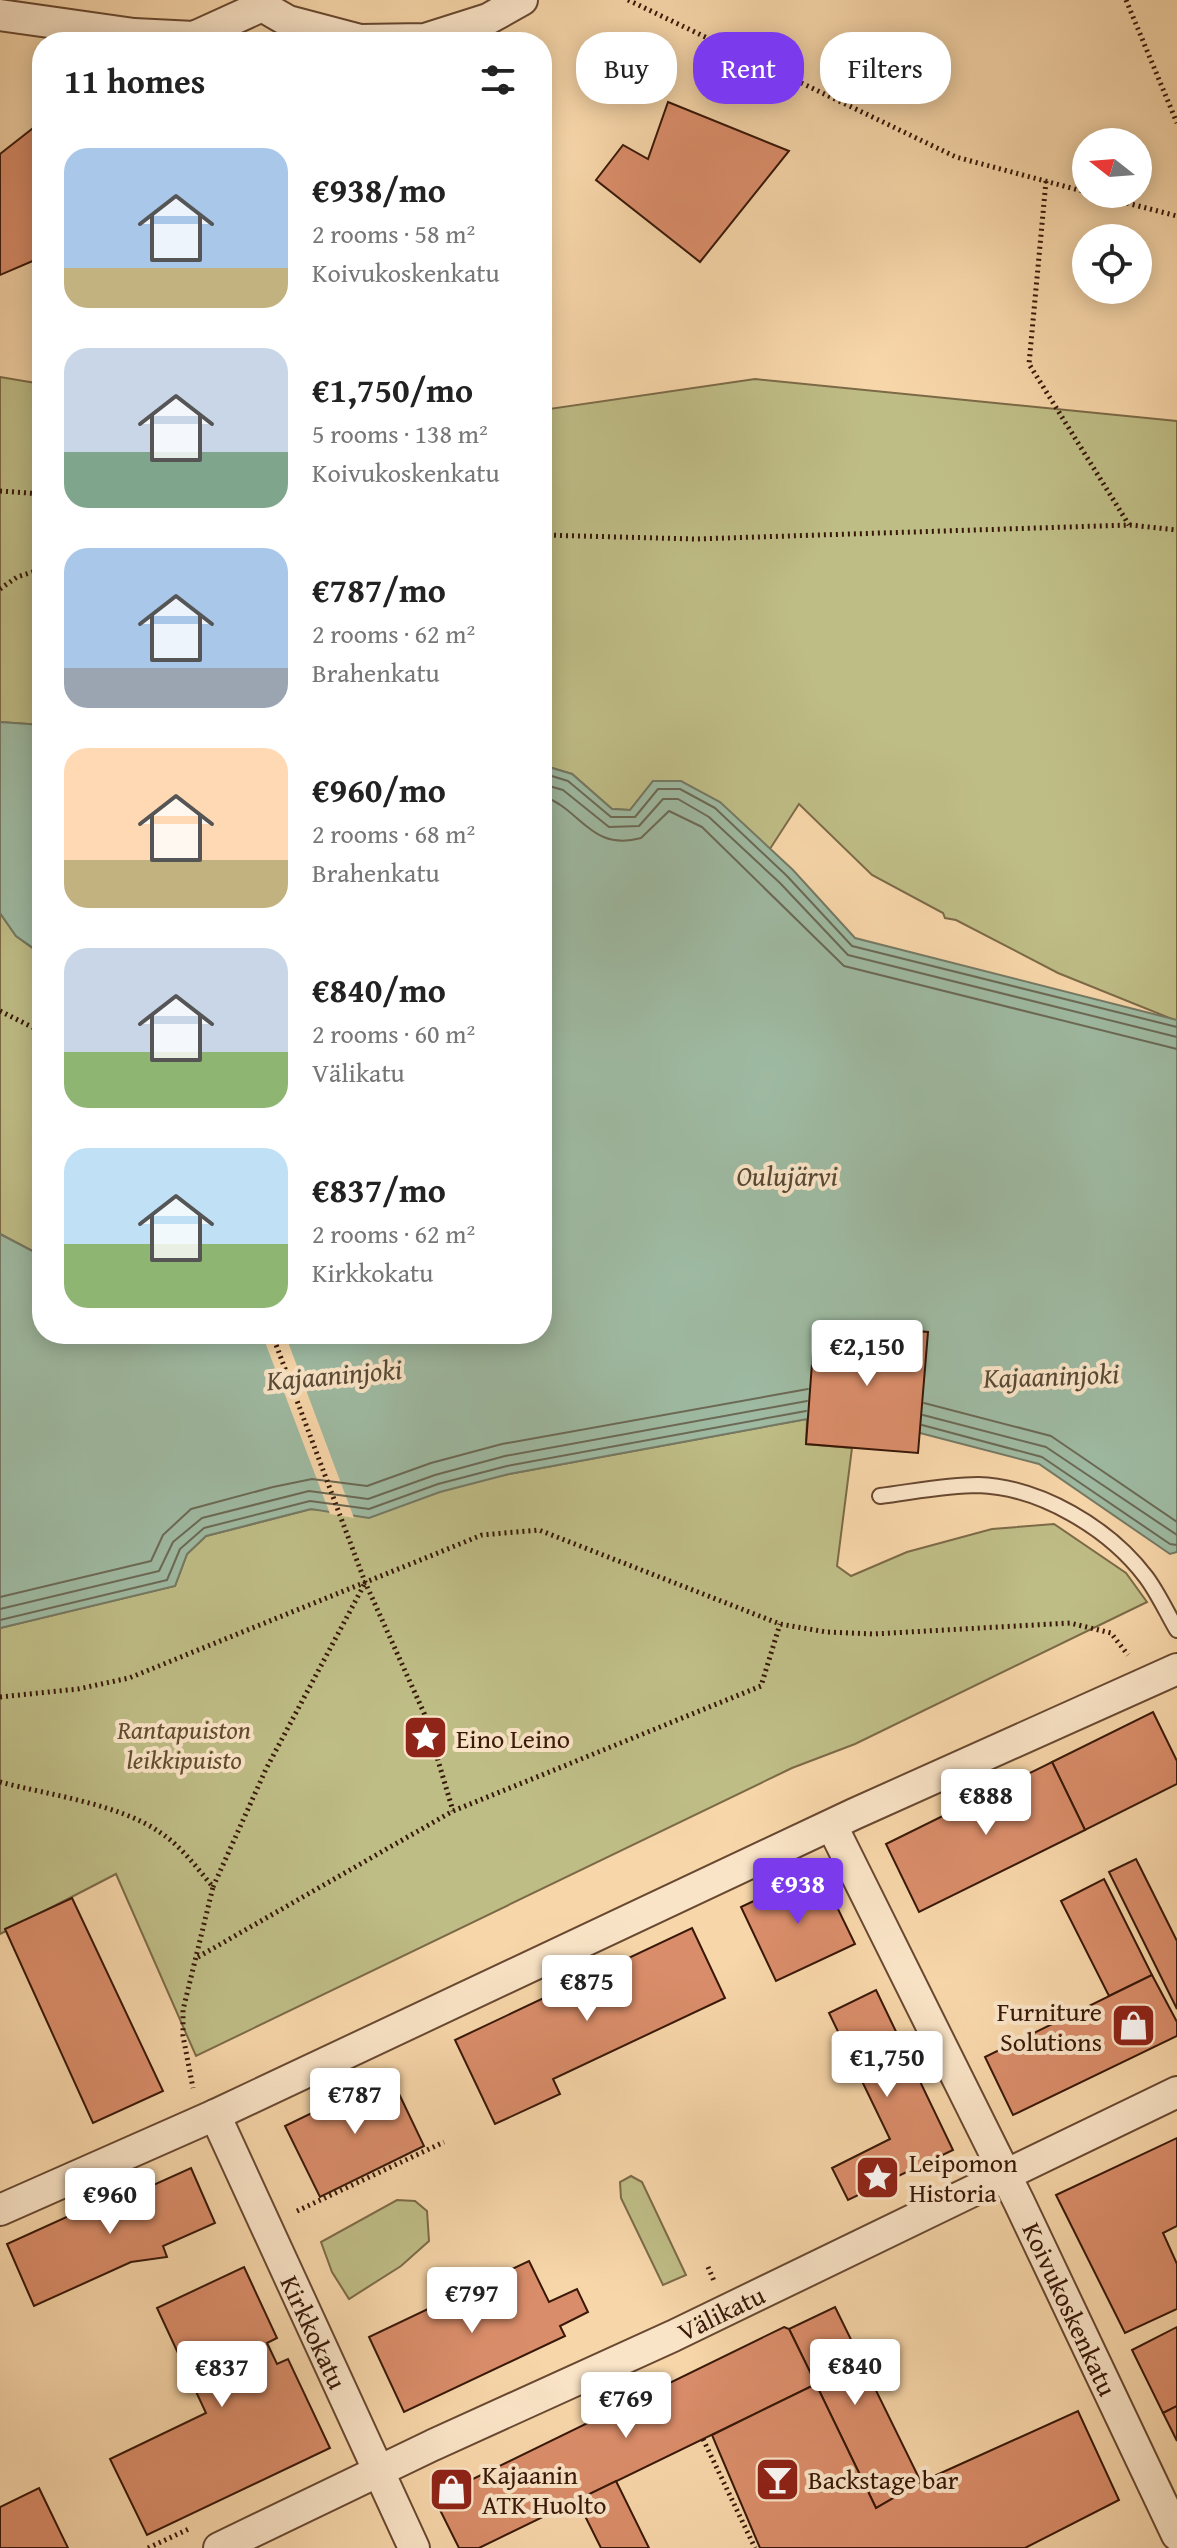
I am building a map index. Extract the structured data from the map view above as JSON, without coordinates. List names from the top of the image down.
{
  "streets": {
    "street": ["Koivukoskenkatu", "Välikatu", "Kirkkokatu"]
  },
  "crossings": [
    ["Koivukoskenkatu", "Välikatu"],
    ["Välikatu", "Kirkkokatu"]
  ],
  "water": ["Oulujärvi", "Kajaaninjoki"],
  "parks": ["Rantapuiston leikkipuisto"],
  "places": {
    "place": ["Eino Leino", "Leipomon Historia"],
    "shop": ["Furniture Solutions", "Kajaanin ATK Huolto"],
    "bar": ["Backstage bar"]
  },
  "north": "left",
  "page": {
    "chip": ["Buy", "Rent", "Filters"],
    "heading": "11 homes",
    "list": [
      {
        "name": "€938/mo",
        "note": "2 rooms · 58 m² · Koivukoskenkatu"
      },
      {
        "name": "€1,750/mo",
        "note": "5 rooms · 138 m² · Koivukoskenkatu"
      },
      {
        "name": "€787/mo",
        "note": "2 rooms · 62 m² · Brahenkatu"
      },
      {
        "name": "€960/mo",
        "note": "2 rooms · 68 m² · Brahenkatu"
      },
      {
        "name": "€840/mo",
        "note": "2 rooms · 60 m² · Välikatu"
      },
      {
        "name": "€837/mo",
        "note": "2 rooms · 62 m² · Kirkkokatu"
      }
    ],
    "price": [
      "€2,150",
      "€888",
      "€938",
      "€875",
      "€1,750",
      "€787",
      "€960",
      "€797",
      "€840",
      "€837",
      "€769"
    ]
  }
}
